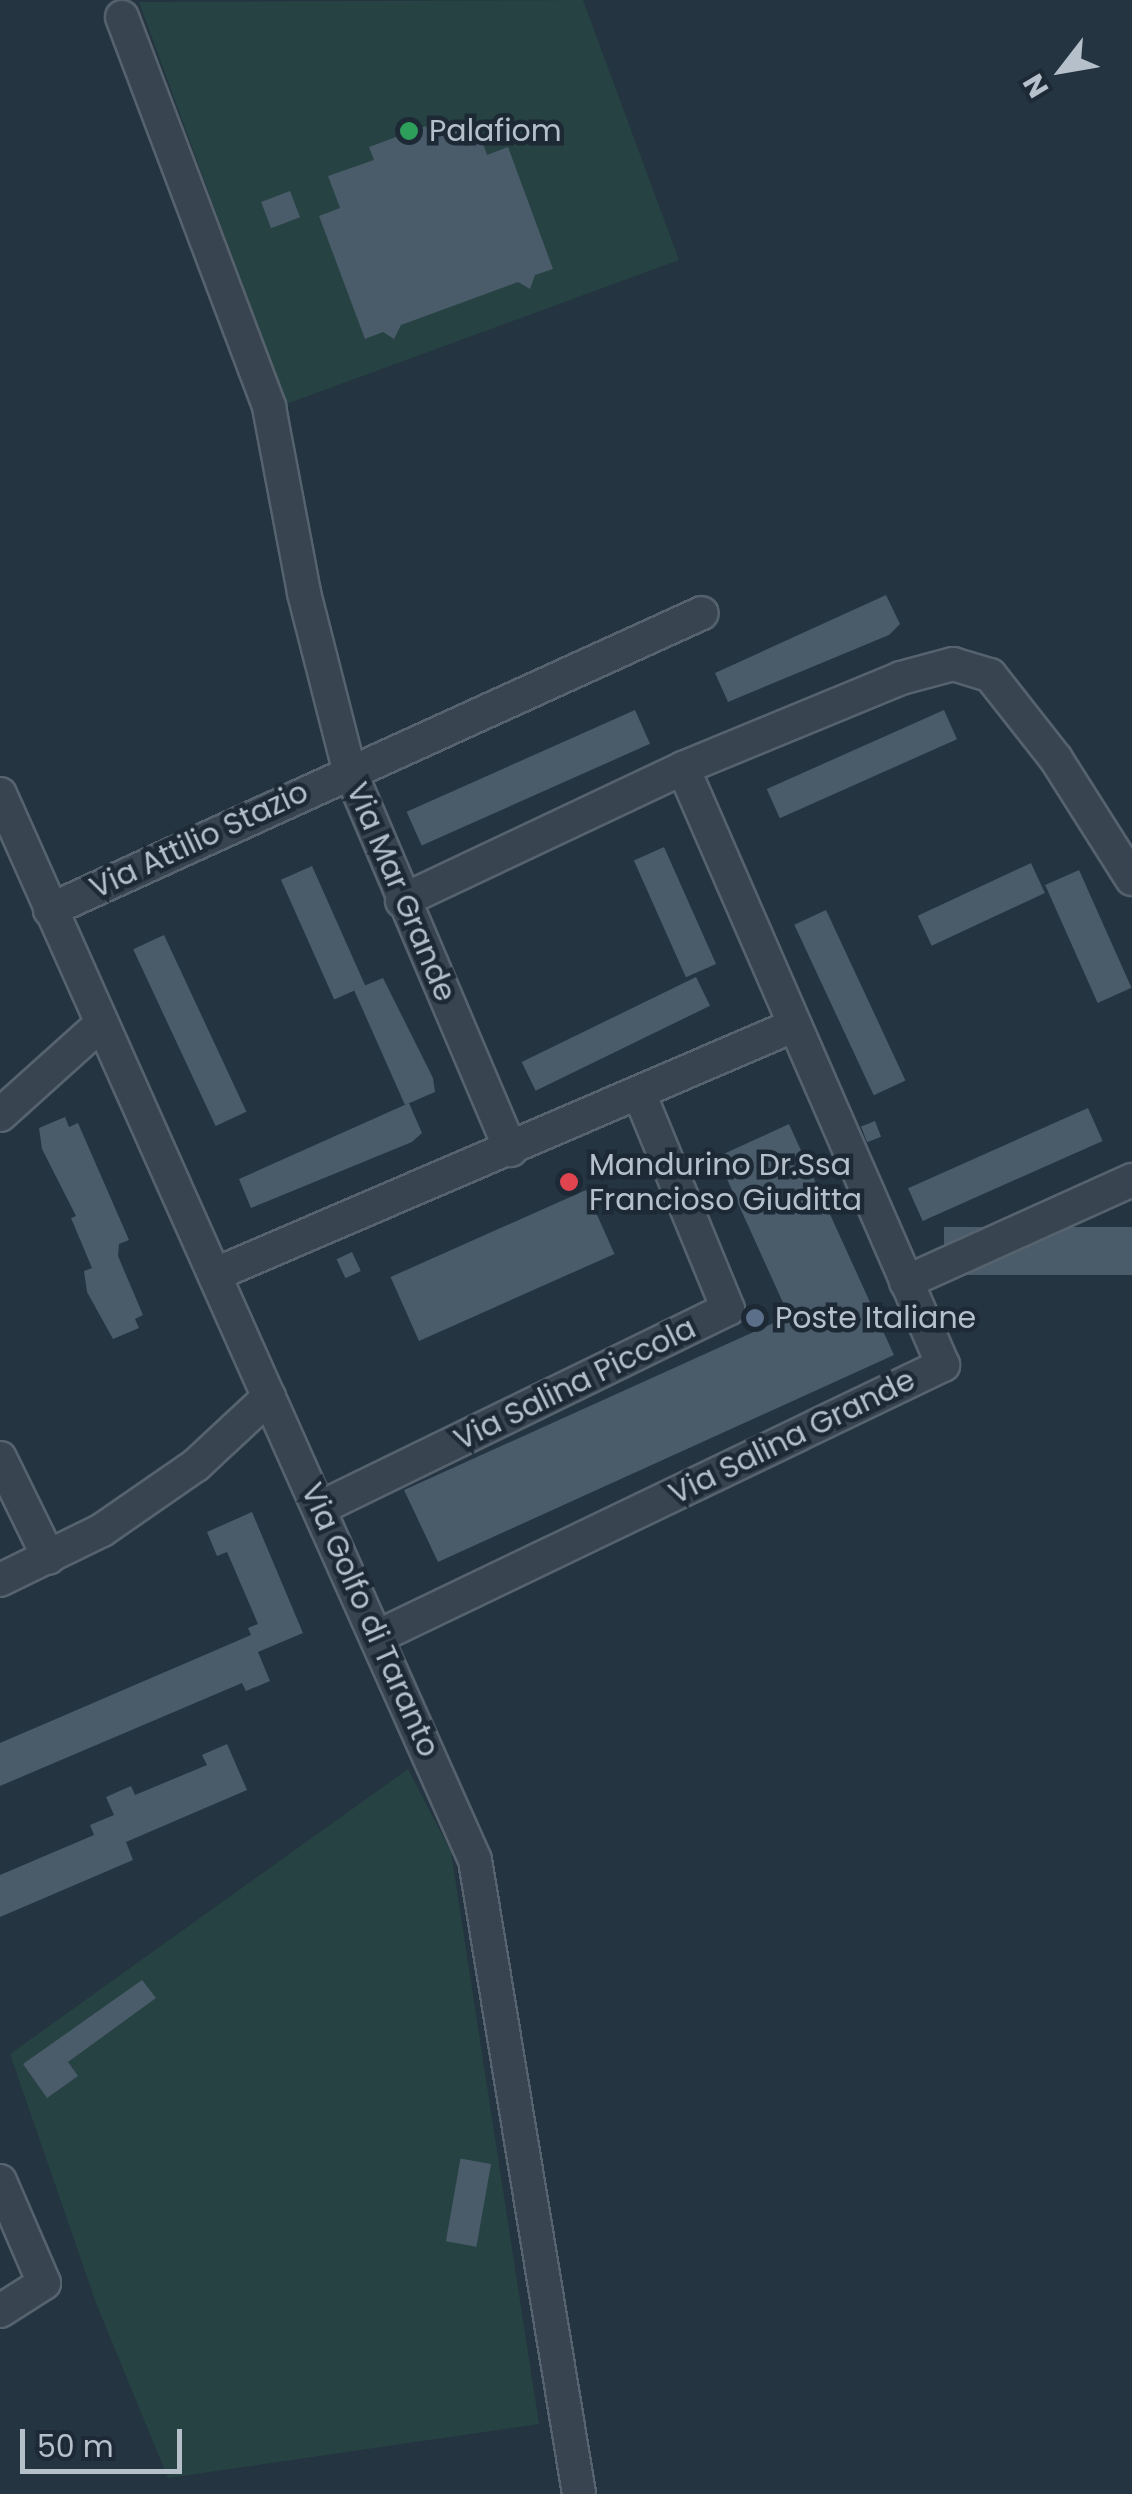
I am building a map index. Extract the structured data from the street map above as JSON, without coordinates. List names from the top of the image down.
{
  "streets": {
    "street": [
      "Via Attilio Stazio",
      "Via Mar Grande",
      "Via Salina Piccola",
      "Via Salina Grande",
      "Via Golfo di Taranto"
    ]
  },
  "crossings": [
    ["Via Attilio Stazio", "Via Mar Grande"],
    ["Via Attilio Stazio", "Via Golfo di Taranto"],
    ["Via Salina Piccola", "Via Golfo di Taranto"],
    ["Via Salina Grande", "Via Golfo di Taranto"]
  ],
  "places": ["Palafiom", "Mandurino Dr.Ssa Francioso Giuditta", "Poste Italiane"],
  "scale_bar": "50 m",
  "north": "bottom left"
}
